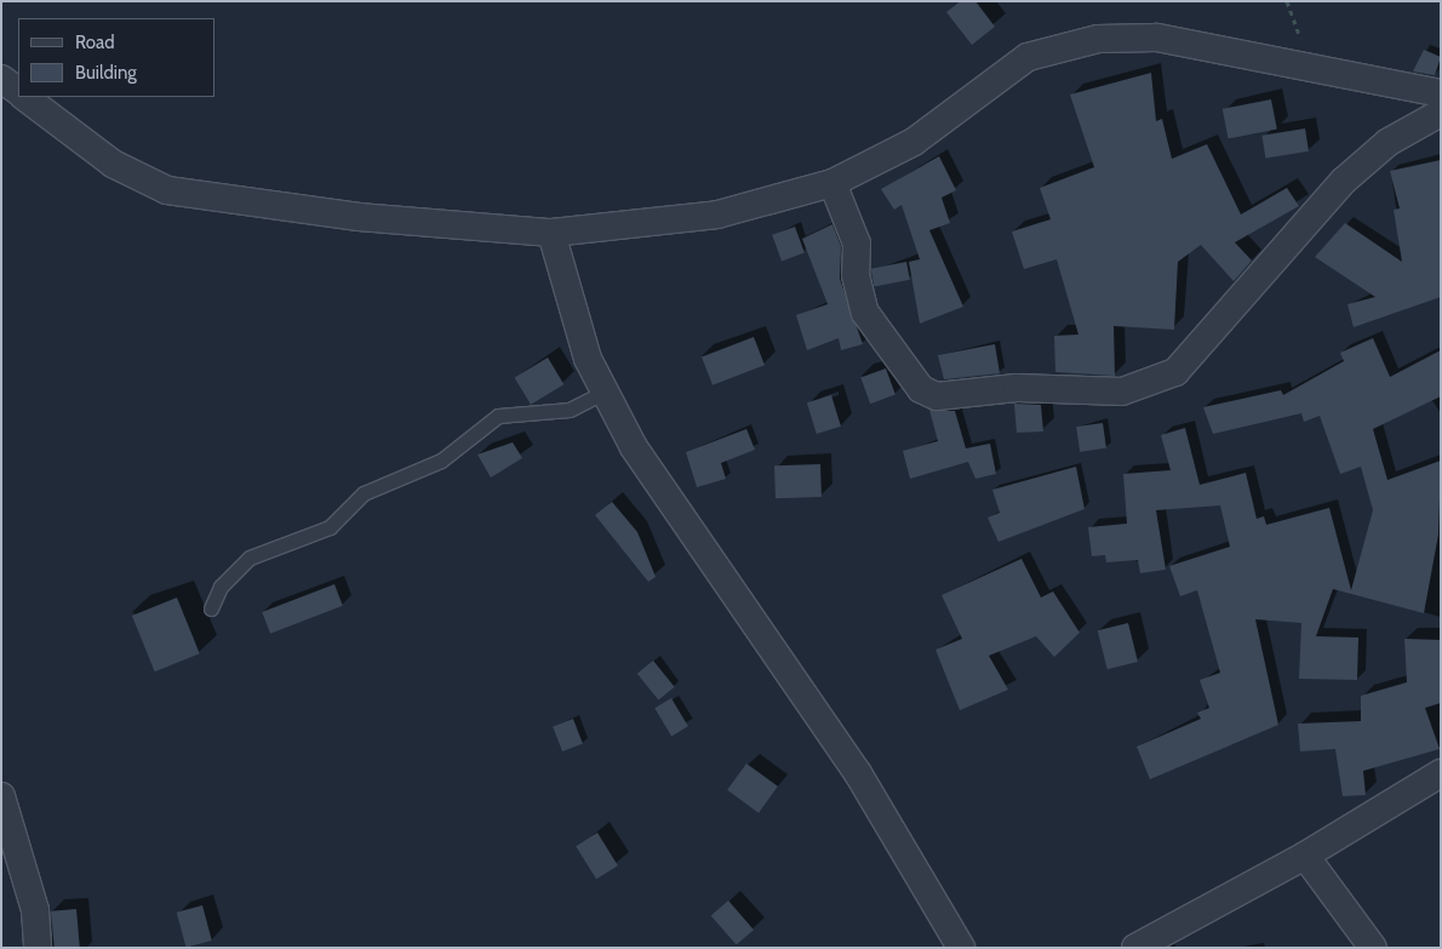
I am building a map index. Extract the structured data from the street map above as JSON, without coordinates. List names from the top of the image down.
{
  "legend": ["Road", "Building"]
}
